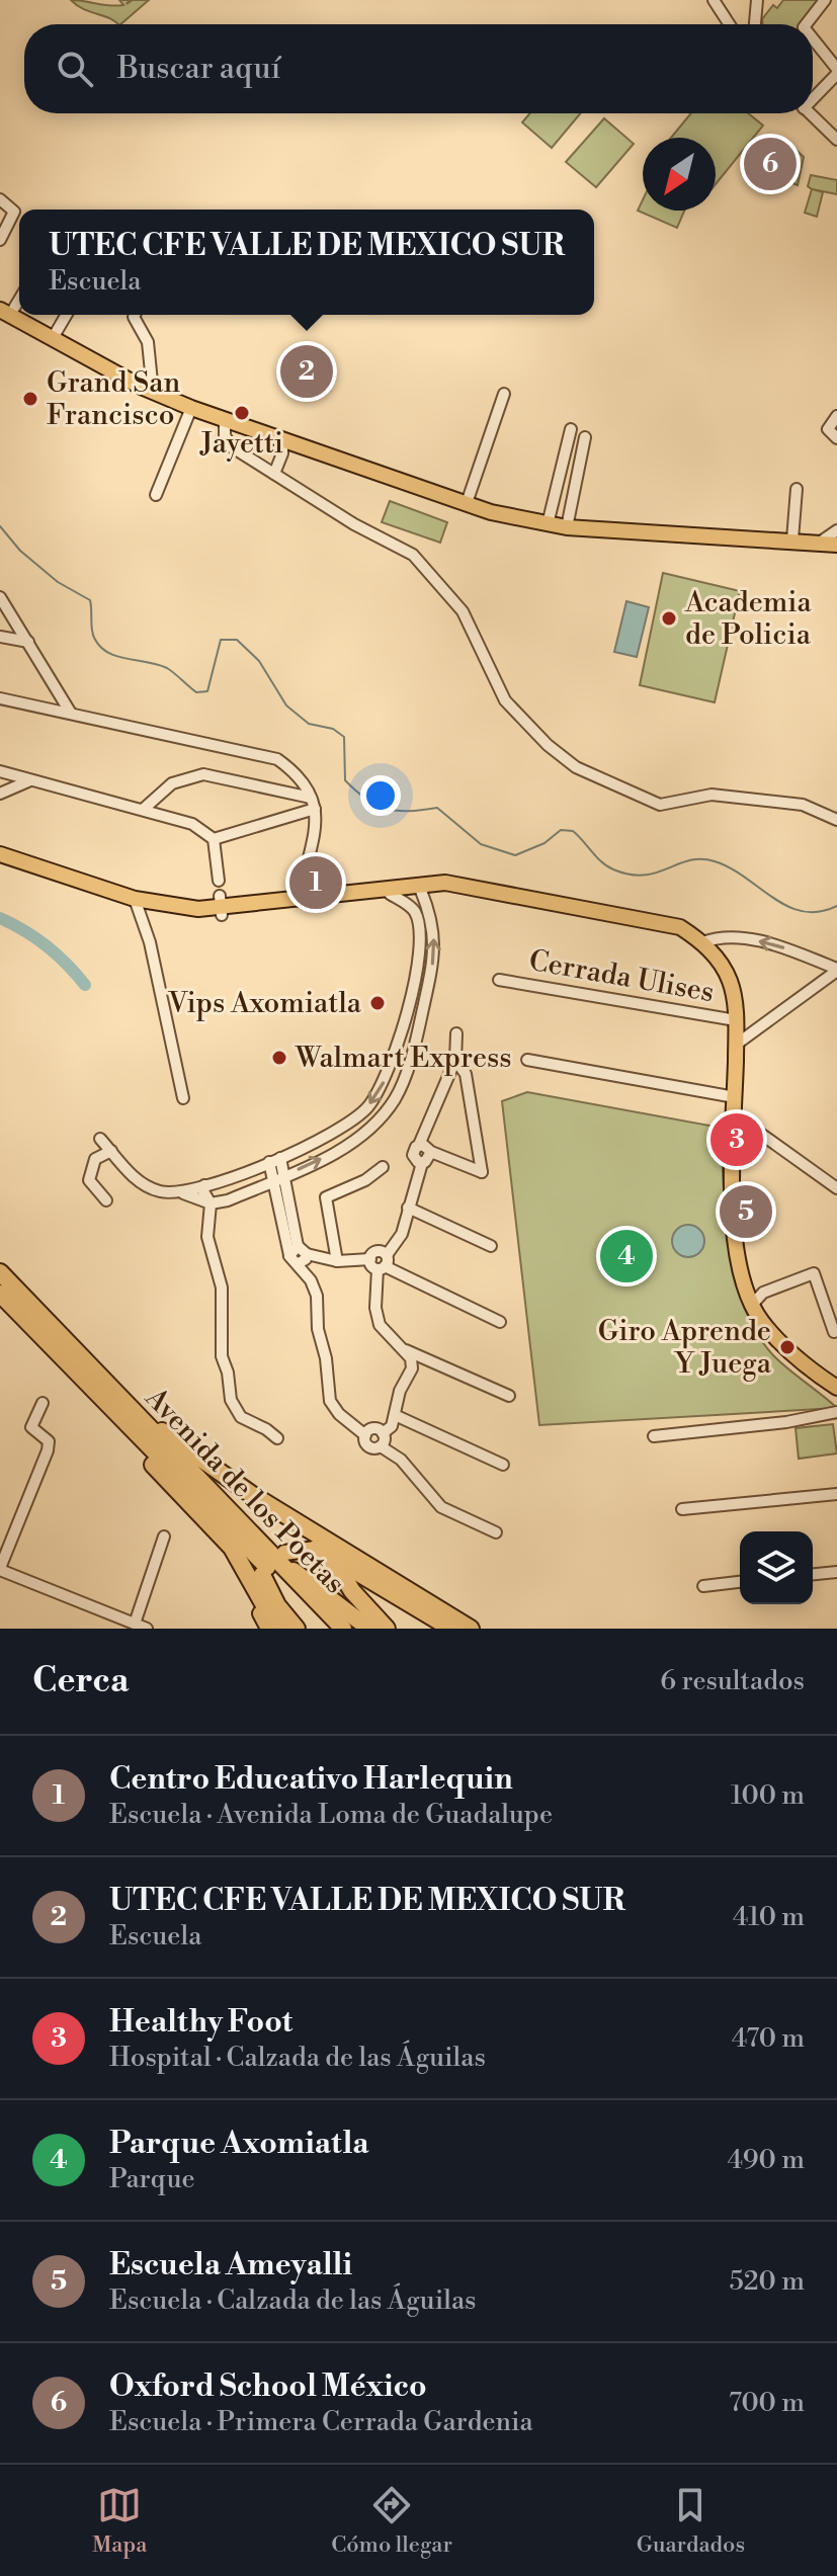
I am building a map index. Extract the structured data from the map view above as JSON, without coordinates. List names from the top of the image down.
{
  "streets": {
    "highway": ["Avenida de los Poetas"],
    "street": ["Cerrada Ulises"]
  },
  "places": [
    "Grand San Francisco",
    "Jayetti",
    "Academia de Policia",
    "Vips Axomiatla",
    "Walmart Express",
    "Giro Aprende Y Juega"
  ],
  "north": "bottom left",
  "page": {
    "search": "Buscar aquí",
    "pins": [
      "6",
      "2",
      "1",
      "3",
      "5",
      "4"
    ],
    "popup": ["UTEC CFE VALLE DE MEXICO SUR", "Escuela"],
    "heading": ["Cerca", "6 resultados"],
    "list": [
      {
        "mark": "1",
        "name": "Centro Educativo Harlequin",
        "note": "Escuela · Avenida Loma de Guadalupe",
        "value": "100 m"
      },
      {
        "mark": "2",
        "name": "UTEC CFE VALLE DE MEXICO SUR",
        "note": "Escuela",
        "value": "410 m"
      },
      {
        "mark": "3",
        "name": "Healthy Foot",
        "note": "Hospital · Calzada de las Águilas",
        "value": "470 m"
      },
      {
        "mark": "4",
        "name": "Parque Axomiatla",
        "note": "Parque",
        "value": "490 m"
      },
      {
        "mark": "5",
        "name": "Escuela Ameyalli",
        "note": "Escuela · Calzada de las Águilas",
        "value": "520 m"
      },
      {
        "mark": "6",
        "name": "Oxford School México",
        "note": "Escuela · Primera Cerrada Gardenia",
        "value": "700 m"
      }
    ],
    "nav": ["Mapa", "Cómo llegar", "Guardados"]
  }
}
